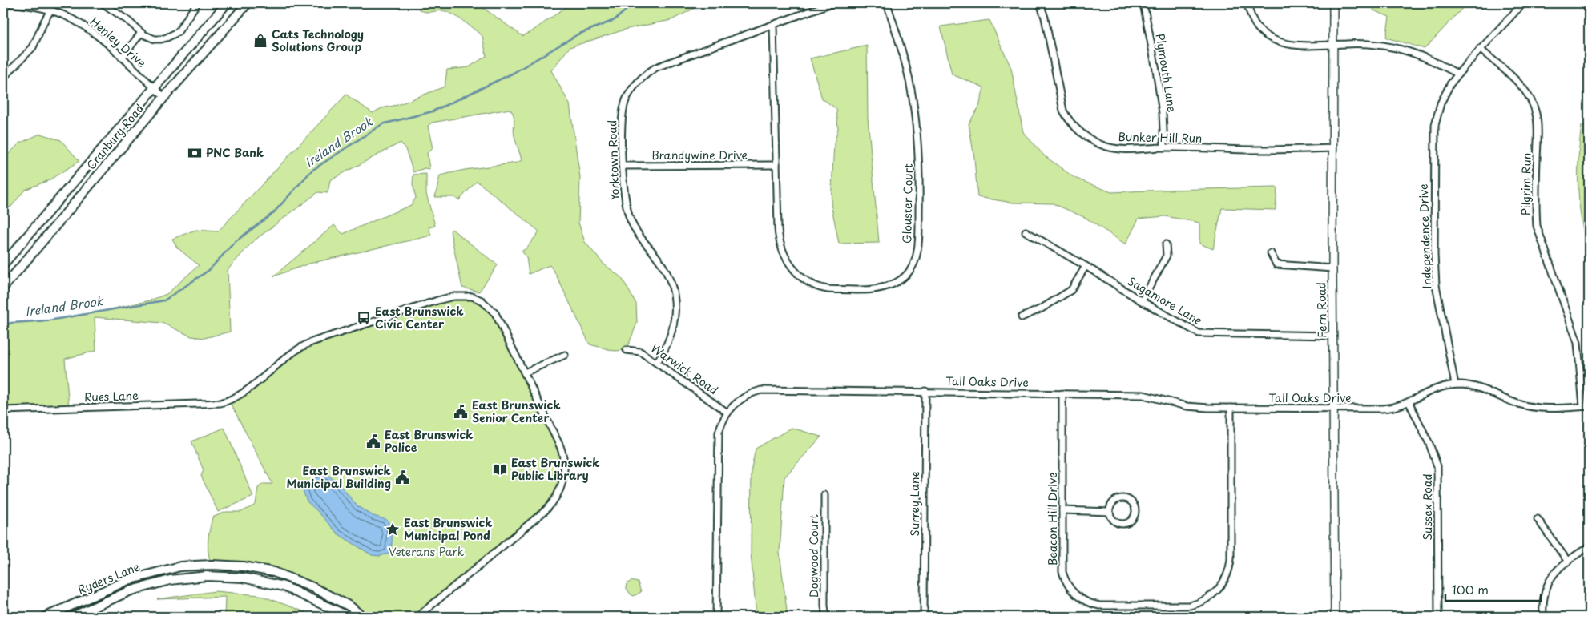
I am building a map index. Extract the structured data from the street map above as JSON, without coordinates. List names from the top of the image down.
{
  "streets": {
    "main road": ["Cranbury Road", "Ryders Lane"],
    "street": [
      "Henley Drive",
      "Plymouth Lane",
      "Bunker Hill Run",
      "Brandywine Drive",
      "Yorktown Road",
      "Pilgrim Run",
      "Glouster Court",
      "Independence Drive",
      "Sagamore Lane",
      "Fern Road",
      "Warwick Road",
      "Tall Oaks Drive",
      "Rues Lane",
      "Surrey Lane",
      "Sussex Road",
      "Beacon Hill Drive",
      "Dogwood Court"
    ]
  },
  "crossings": [
    ["Henley Drive", "Cranbury Road"],
    ["Plymouth Lane", "Bunker Hill Run"],
    ["Bunker Hill Run", "Fern Road"],
    ["Brandywine Drive", "Yorktown Road"],
    ["Brandywine Drive", "Glouster Court"],
    ["Yorktown Road", "Glouster Court"],
    ["Yorktown Road", "Warwick Road"],
    ["Pilgrim Run", "Independence Drive"],
    ["Independence Drive", "Tall Oaks Drive"],
    ["Sagamore Lane", "Fern Road"],
    ["Fern Road", "Tall Oaks Drive"],
    ["Warwick Road", "Tall Oaks Drive"],
    ["Tall Oaks Drive", "Surrey Lane"],
    ["Tall Oaks Drive", "Sussex Road"],
    ["Tall Oaks Drive", "Beacon Hill Drive"]
  ],
  "water": ["Ireland Brook"],
  "parks": ["Veterans Park"],
  "places": {
    "shop": ["Cats Technology Solutions Group"],
    "bank": ["PNC Bank"],
    "bus stop": ["East Brunswick Civic Center"],
    "public building": ["East Brunswick Senior Center", "East Brunswick Police", "East Brunswick Municipal Building"],
    "library": ["East Brunswick Public Library"],
    "place": ["East Brunswick Municipal Pond"]
  },
  "scale_bar": "100 m"
}
